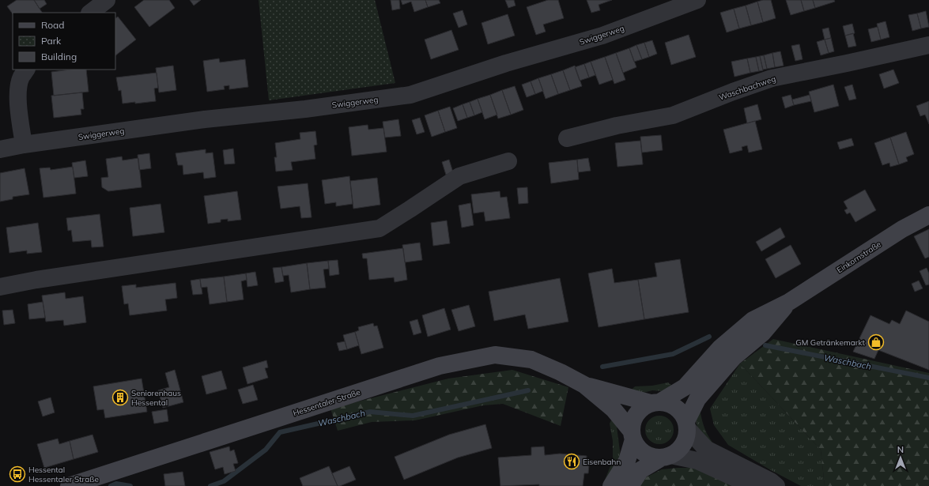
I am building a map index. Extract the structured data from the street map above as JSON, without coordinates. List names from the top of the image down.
{
  "streets": {
    "main road": ["Einkornstraße", "Hessentaler Straße"],
    "street": ["Swiggerweg", "Waschbachweg"]
  },
  "crossings": [
    ["Einkornstraße", "Hessentaler Straße"]
  ],
  "water": ["Waschbach"],
  "places": {
    "shop": ["GM Getränkemarkt"],
    "building": ["Seniorenhaus Hessental"],
    "restaurant": ["Eisenbahn"],
    "bus stop": ["Hessental Hessentaler Straße"]
  },
  "legend": ["Road", "Park", "Building"],
  "north": "top"
}
